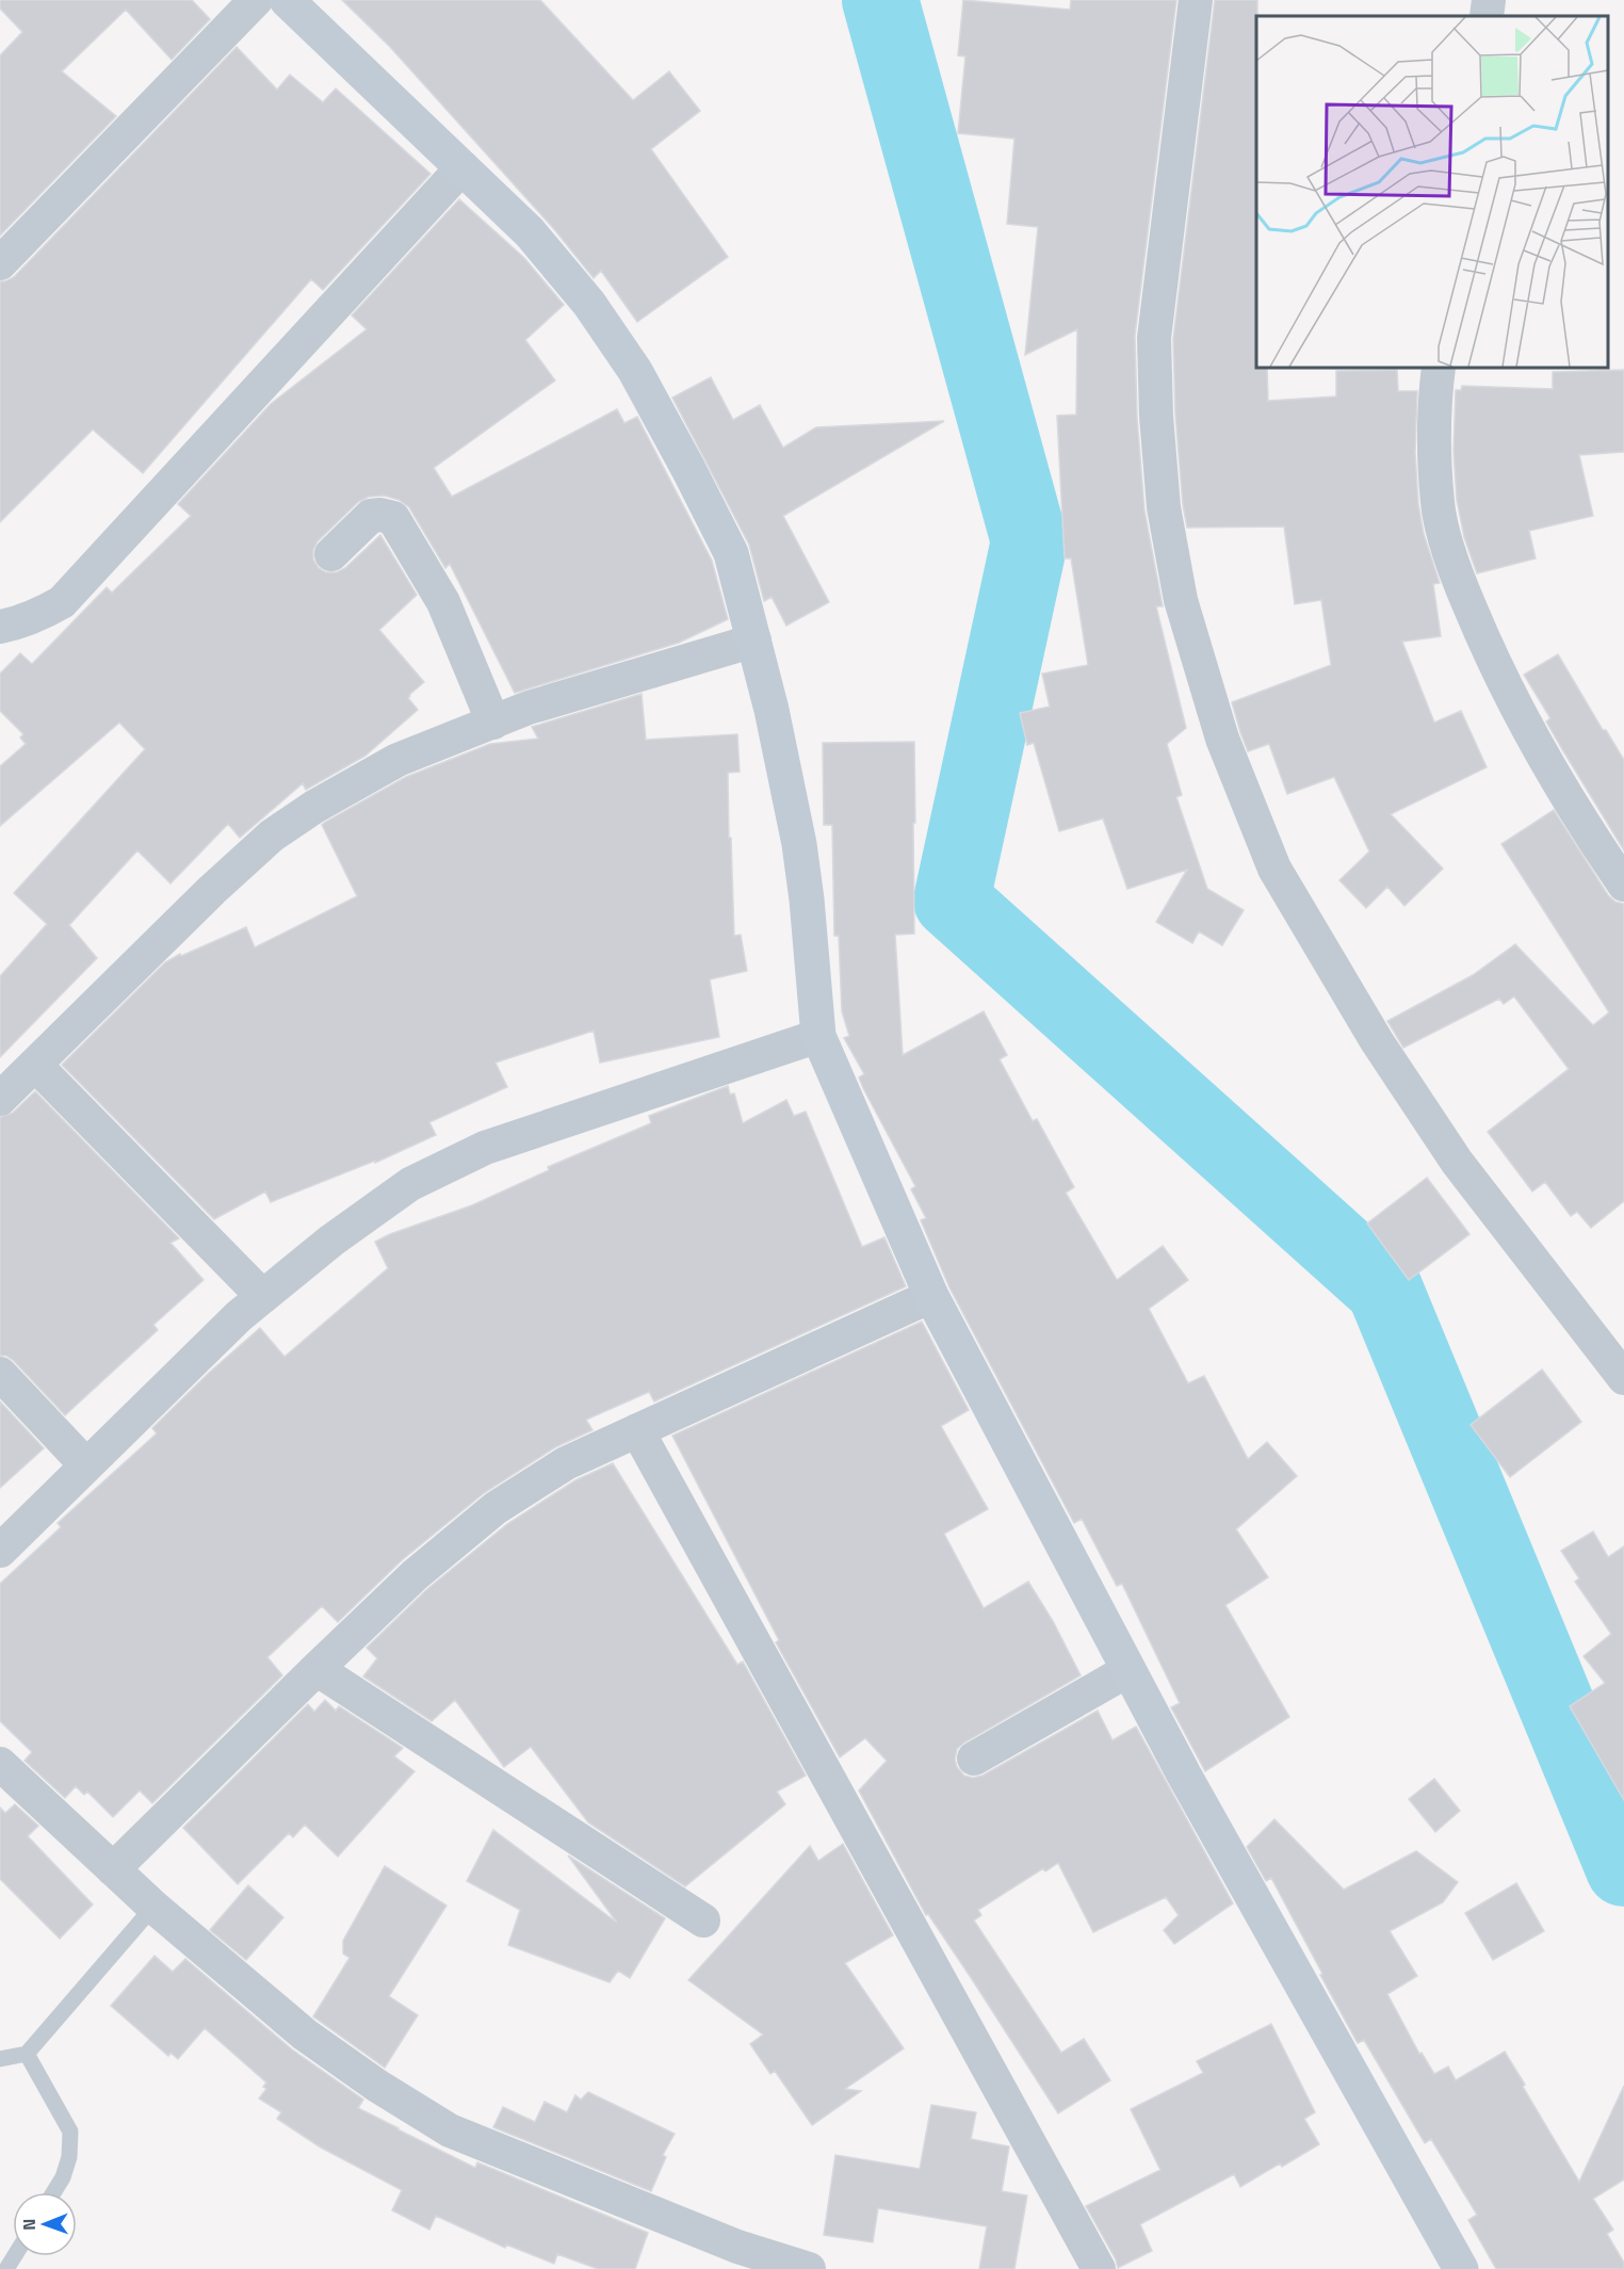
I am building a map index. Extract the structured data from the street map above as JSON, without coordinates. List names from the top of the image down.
{
  "north": "left"
}
